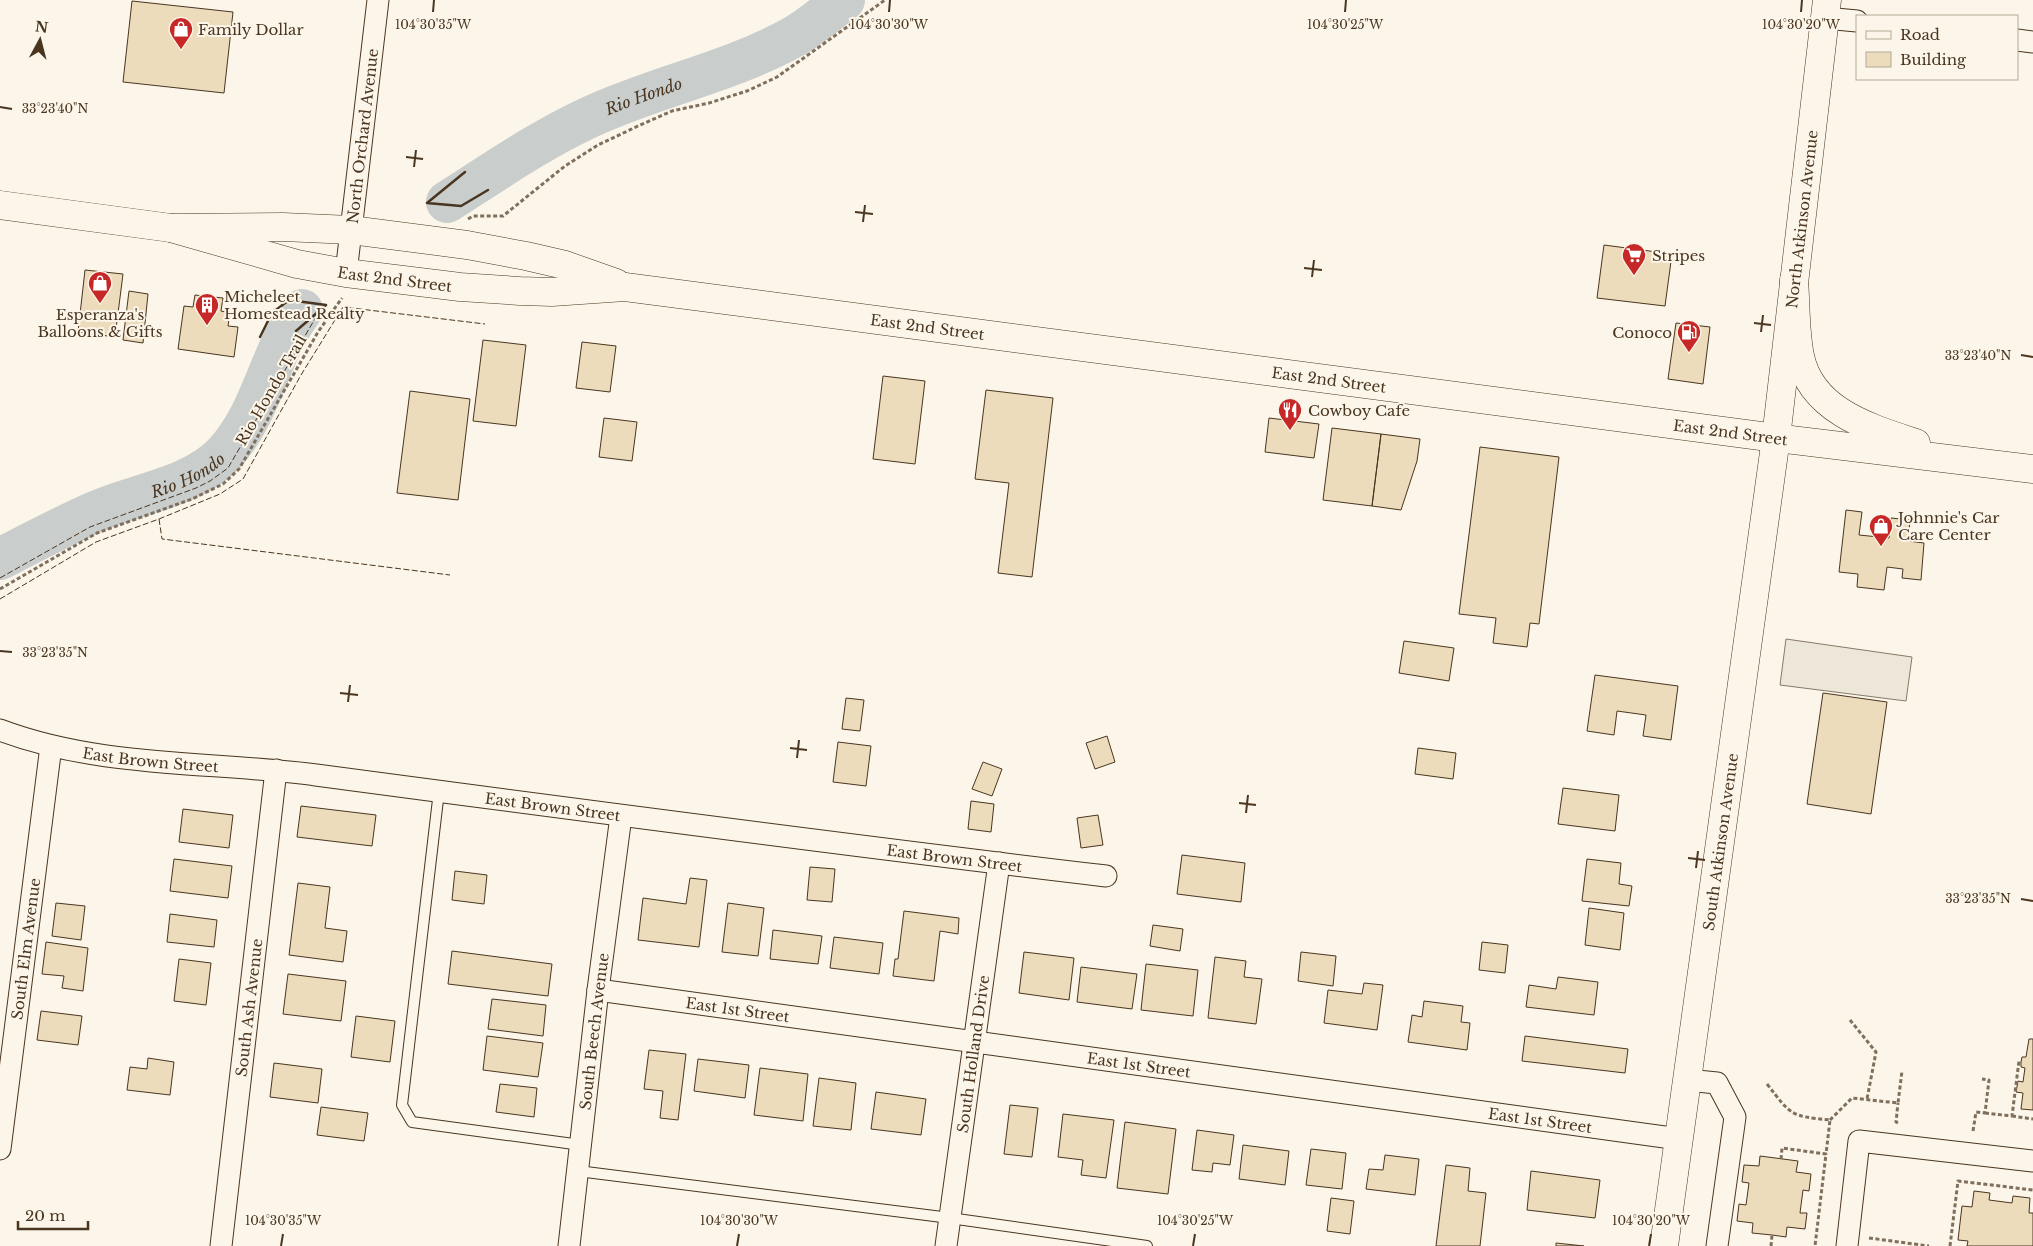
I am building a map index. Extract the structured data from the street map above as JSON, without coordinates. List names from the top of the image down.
{
  "streets": {
    "main road": ["North Atkinson Avenue", "East 2nd Street", "South Atkinson Avenue"],
    "street": [
      "North Orchard Avenue",
      "East Brown Street",
      "South Elm Avenue",
      "South Ash Avenue",
      "East 1st Street",
      "South Beech Avenue",
      "South Holland Drive"
    ],
    "path": ["Rio Hondo Trail"]
  },
  "crossings": [
    ["North Orchard Avenue", "East 2nd Street"],
    ["North Atkinson Avenue", "East 2nd Street"],
    ["North Atkinson Avenue", "South Atkinson Avenue"],
    ["East 2nd Street", "Rio Hondo Trail"],
    ["East 2nd Street", "South Atkinson Avenue"],
    ["East Brown Street", "South Elm Avenue"],
    ["East Brown Street", "South Ash Avenue"],
    ["East Brown Street", "South Beech Avenue"],
    ["East Brown Street", "South Holland Drive"],
    ["South Atkinson Avenue", "East 1st Street"],
    ["East 1st Street", "South Beech Avenue"],
    ["East 1st Street", "South Holland Drive"]
  ],
  "water": ["Rio Hondo"],
  "places": {
    "shop": ["Family Dollar", "Esperanza's Balloons & Gifts", "Johnnie's Car Care Center"],
    "supermarket": ["Stripes"],
    "building": ["Micheleet Homestead Realty"],
    "fuel station": ["Conoco"],
    "restaurant": ["Cowboy Cafe"]
  },
  "legend": ["Road", "Building"],
  "scale_bar": "20 m",
  "north": "top",
  "coordinates": [
    "104°30'35\"W",
    "104°30'30\"W",
    "104°30'25\"W",
    "104°30'20\"W",
    "33°23'40\"N",
    "33°23'35\"N"
  ]
}
